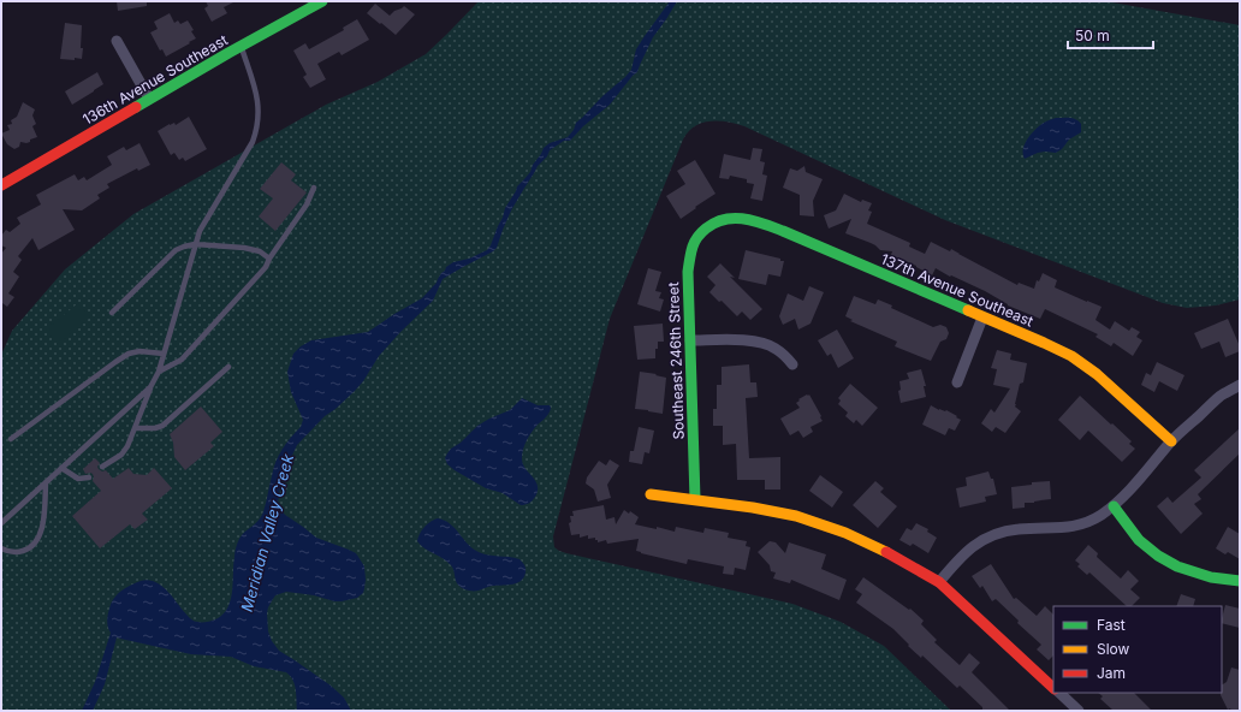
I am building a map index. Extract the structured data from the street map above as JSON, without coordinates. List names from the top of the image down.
{
  "streets": {
    "street": ["136th Avenue Southeast", "137th Avenue Southeast", "Southeast 246th Street"]
  },
  "crossings": [
    ["137th Avenue Southeast", "Southeast 246th Street"]
  ],
  "water": ["Meridian Valley Creek"],
  "legend": ["Fast", "Slow", "Jam"],
  "scale_bar": "50 m"
}
